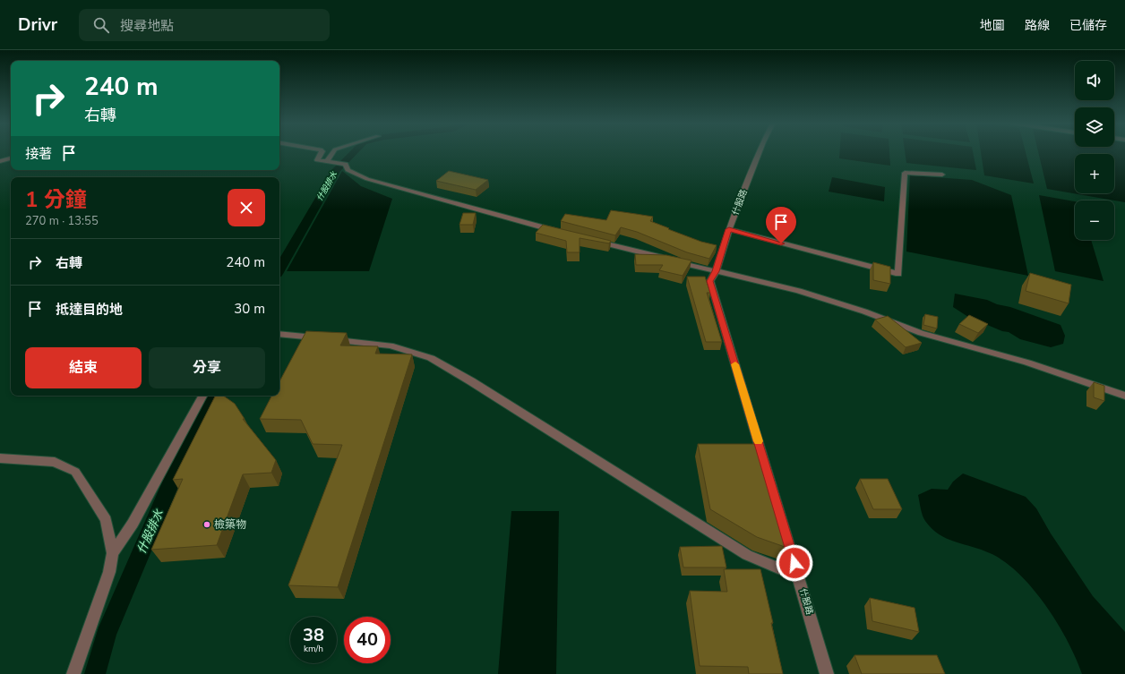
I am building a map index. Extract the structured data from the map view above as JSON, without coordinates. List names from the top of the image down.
{
  "streets": {
    "street": ["什股路"]
  },
  "water": ["什股排水"],
  "places": ["檢築物"],
  "page": {
    "header": "Drivr",
    "search": "搜尋地點",
    "nav": ["地圖", "路線", "已儲存"],
    "map_buttons": ["+", "−"],
    "turn": ["240 m", "右轉"],
    "then": "接著",
    "heading": ["1 分鐘", "270 m · 13:55"],
    "list": [
      {
        "name": "右轉",
        "value": "240 m"
      },
      {
        "name": "抵達目的地",
        "value": "30 m"
      }
    ],
    "buttons": ["結束", "分享"],
    "speed": "38 km/h",
    "limit": "40"
  }
}
